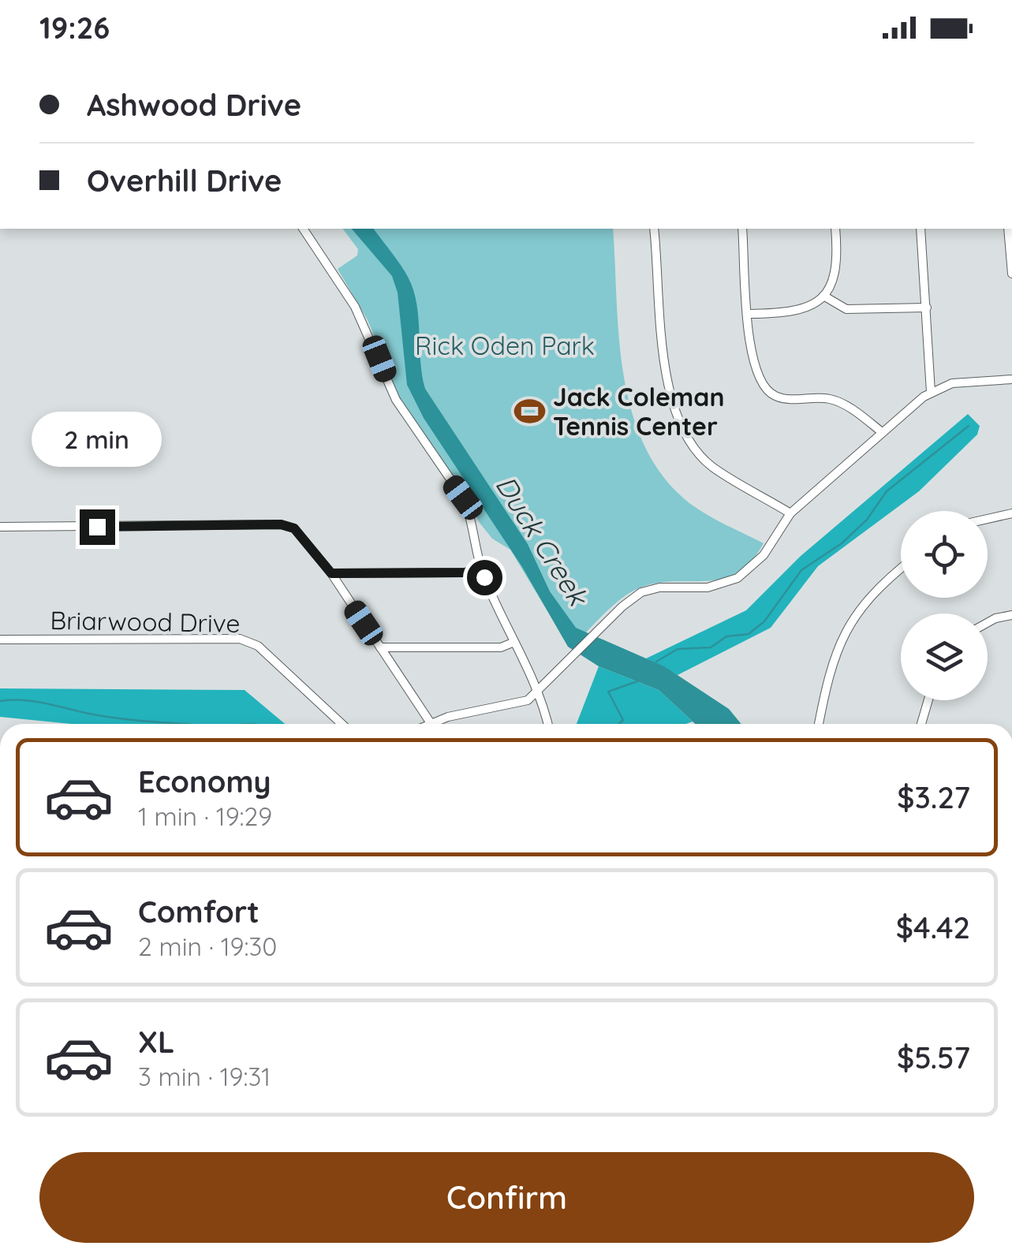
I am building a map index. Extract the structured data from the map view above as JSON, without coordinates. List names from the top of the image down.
{
  "streets": {
    "street": ["Briarwood Drive"]
  },
  "water": ["Duck Creek"],
  "parks": ["Rick Oden Park"],
  "places": {
    "sports": ["Jack Coleman Tennis Center"]
  },
  "page": {
    "status": "19:26",
    "banner": ["Ashwood Drive", "Overhill Drive"],
    "bubble": "2 min",
    "list": [
      {
        "name": "Economy",
        "note": "1 min · 19:29",
        "value": "$3.27"
      },
      {
        "name": "Comfort",
        "note": "2 min · 19:30",
        "value": "$4.42"
      },
      {
        "name": "XL",
        "note": "3 min · 19:31",
        "value": "$5.57"
      }
    ],
    "buttons": "Confirm"
  }
}
